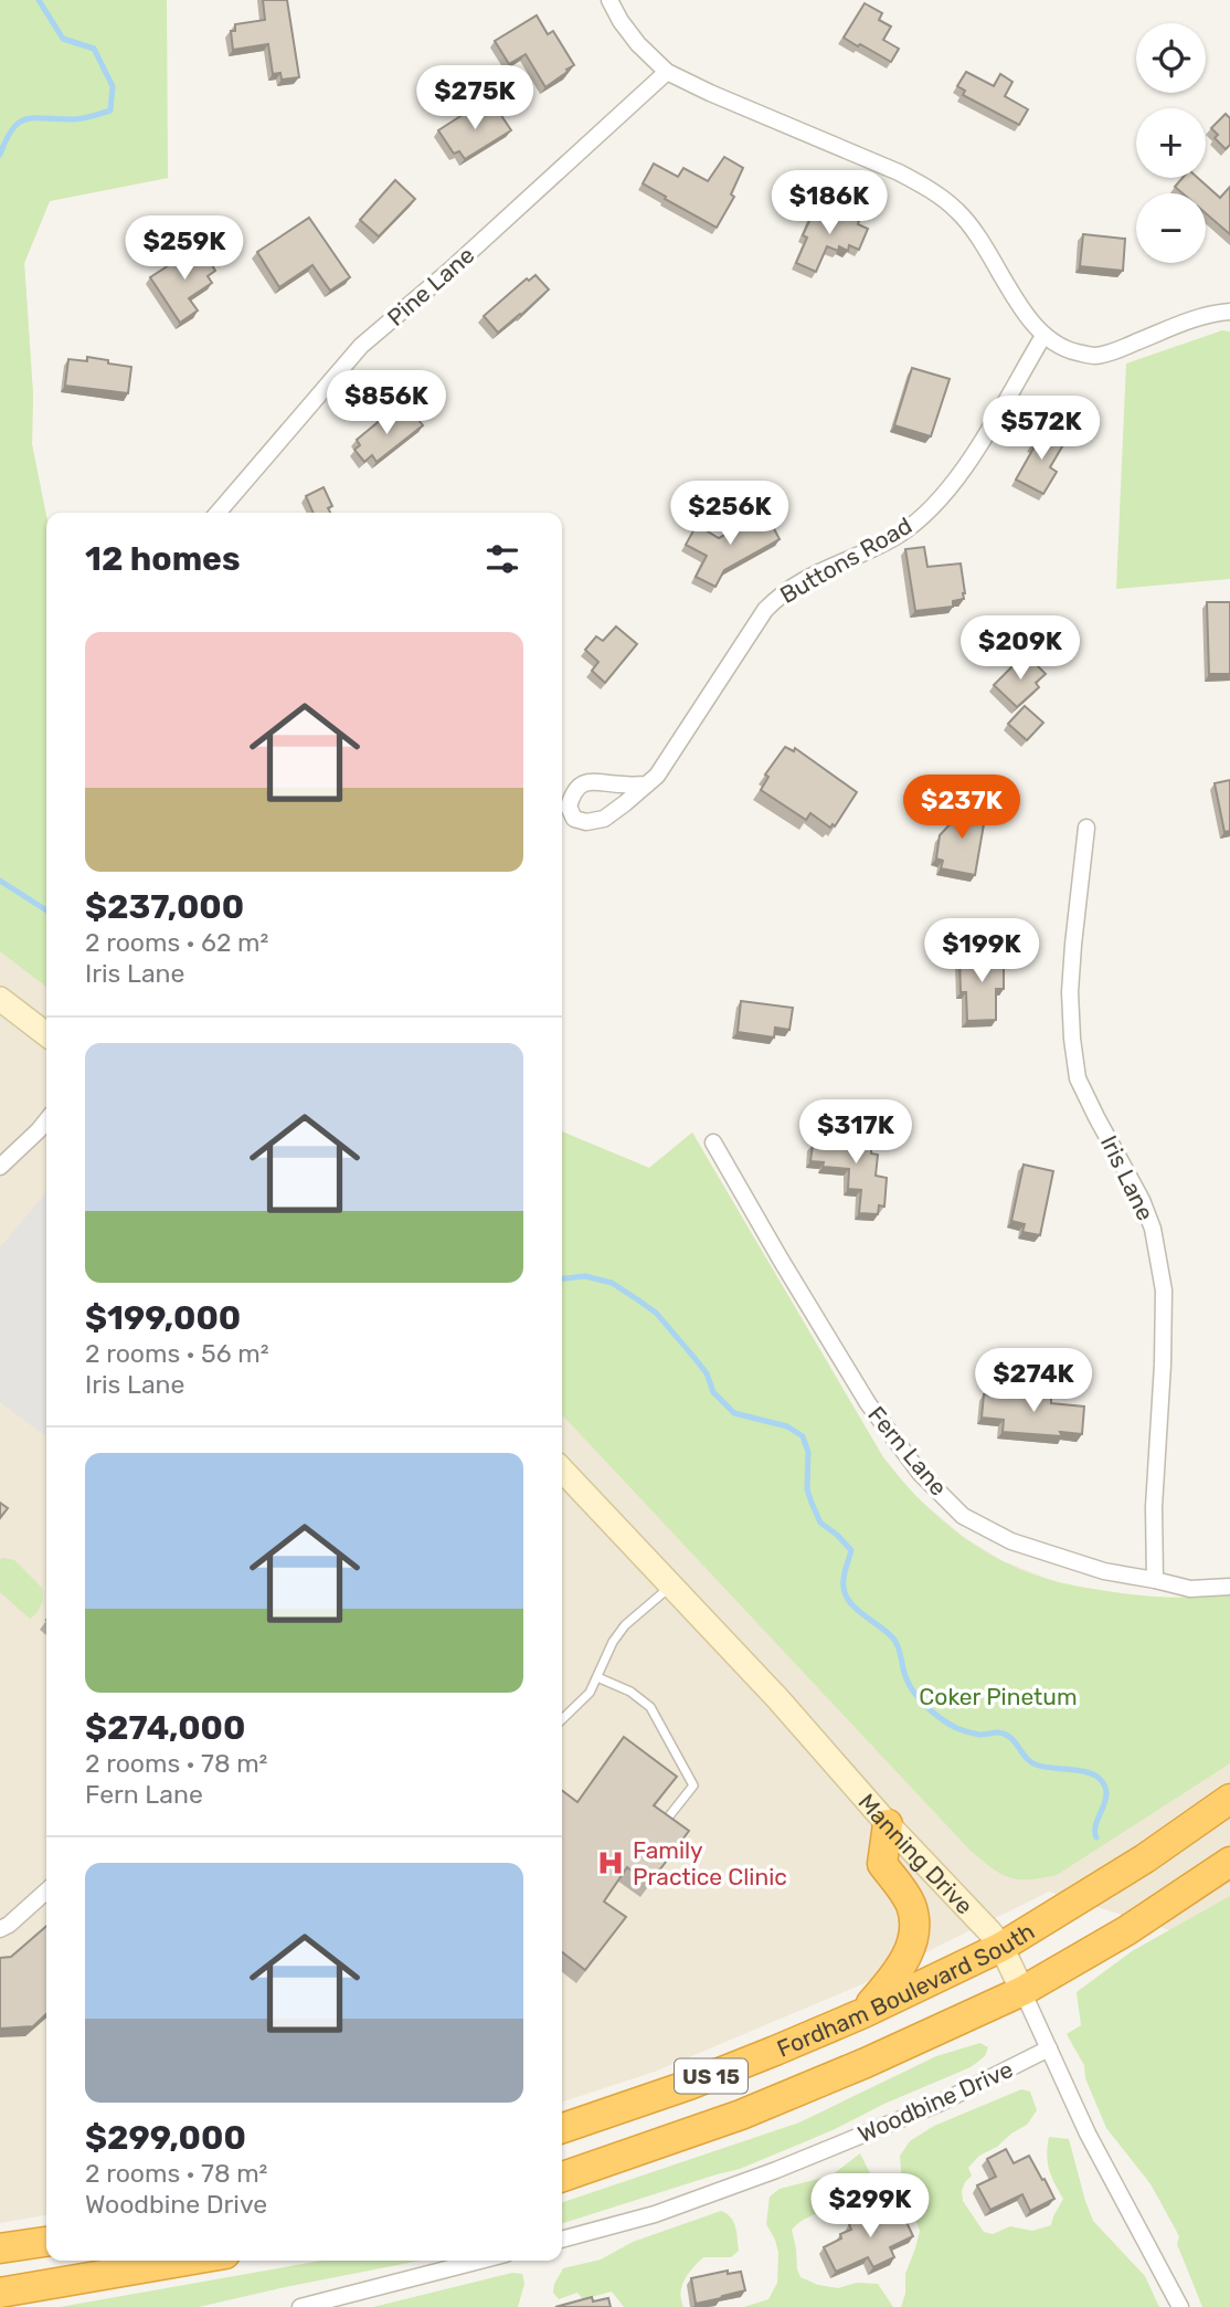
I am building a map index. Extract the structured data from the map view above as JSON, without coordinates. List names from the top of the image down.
{
  "streets": {
    "highway": ["Fordham Boulevard South", "US 15"],
    "street": [
      "Pine Lane",
      "Buttons Road",
      "Iris Lane",
      "Fern Lane",
      "Manning Drive",
      "Woodbine Drive"
    ]
  },
  "crossings": [
    ["Iris Lane", "Fern Lane"],
    ["Manning Drive", "Fordham Boulevard South"],
    ["Manning Drive", "Woodbine Drive"]
  ],
  "parks": ["Coker Pinetum"],
  "places": {
    "hospital": ["Family Practice Clinic"]
  },
  "page": {
    "map_buttons": ["+", "−"],
    "price": [
      "$275K",
      "$186K",
      "$259K",
      "$856K",
      "$572K",
      "$256K",
      "$209K",
      "$237K",
      "$199K",
      "$317K",
      "$274K",
      "$299K"
    ],
    "heading": "12 homes",
    "list": [
      {
        "name": "$237,000",
        "note": "2 rooms · 62 m² · Iris Lane"
      },
      {
        "name": "$199,000",
        "note": "2 rooms · 56 m² · Iris Lane"
      },
      {
        "name": "$274,000",
        "note": "2 rooms · 78 m² · Fern Lane"
      },
      {
        "name": "$299,000",
        "note": "2 rooms · 78 m² · Woodbine Drive"
      }
    ]
  }
}
